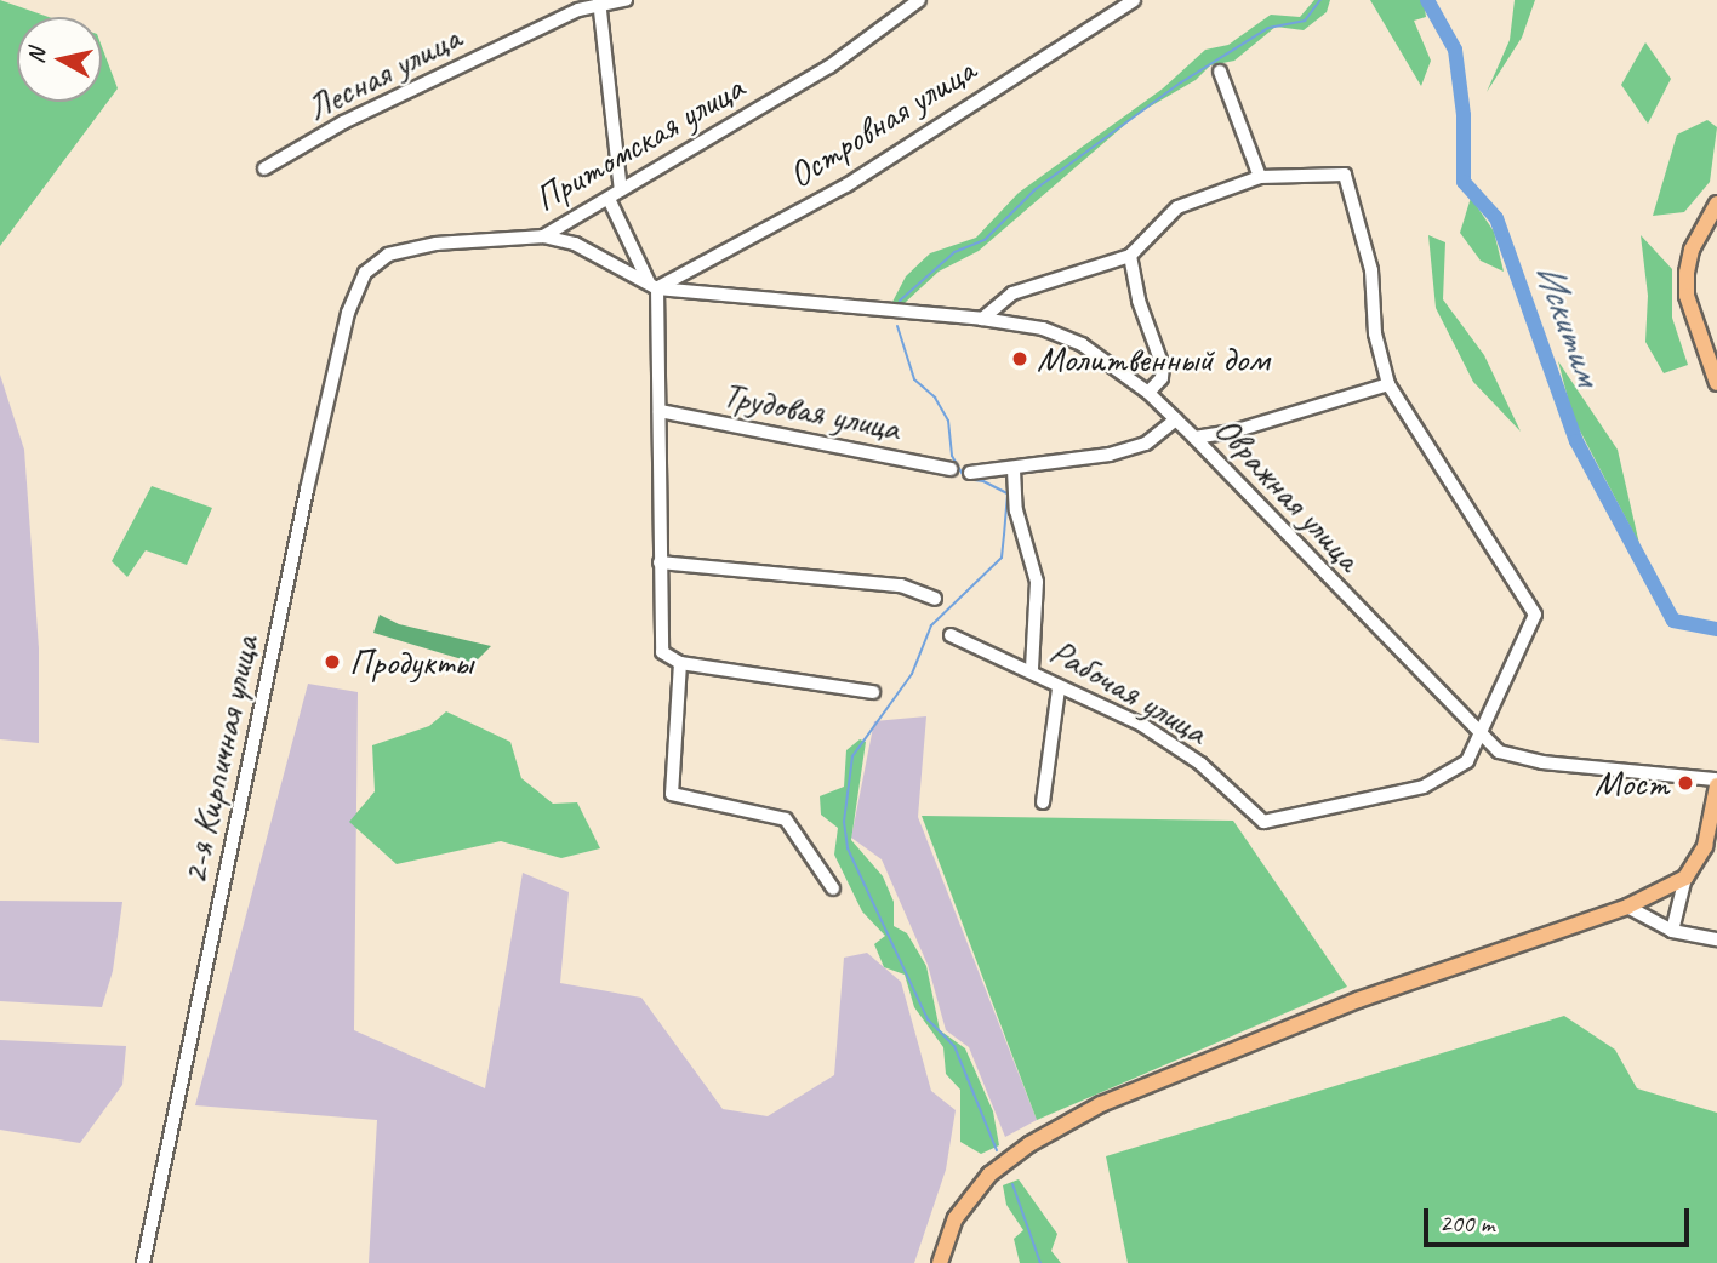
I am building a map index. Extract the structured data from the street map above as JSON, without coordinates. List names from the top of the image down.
{
  "streets": {
    "street": [
      "Лесная улица",
      "Островная улица",
      "Притомская улица",
      "Трудовая улица",
      "Овражная улица",
      "Рабочая улица",
      "2-я Кирпичная улица"
    ]
  },
  "crossings": [
    ["Островная улица", "Овражная улица"],
    ["Притомская улица", "Овражная улица"],
    ["Притомская улица", "2-я Кирпичная улица"],
    ["Овражная улица", "Рабочая улица"]
  ],
  "water": ["Искитим"],
  "places": ["Молитвенный дом", "Продукты", "Мост"],
  "scale_bar": "200 m",
  "north": "left"
}
